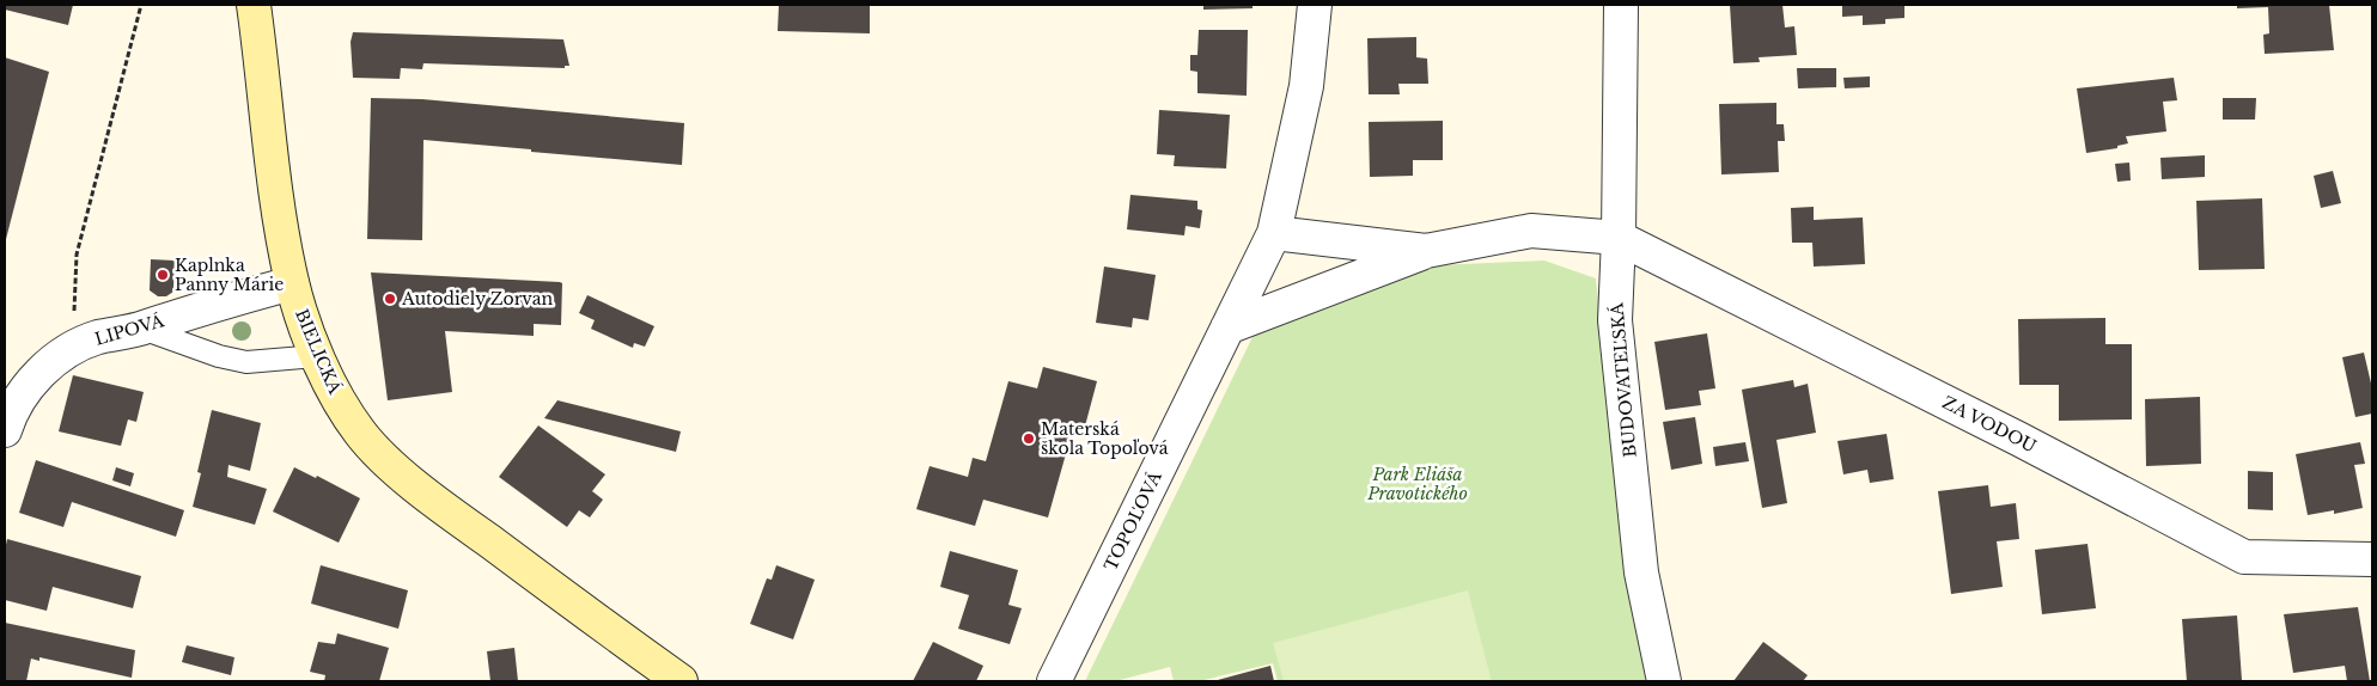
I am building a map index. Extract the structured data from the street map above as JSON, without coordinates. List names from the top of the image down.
{
  "streets": {
    "main road": ["BIELICKÁ"],
    "street": [
      "LIPOVÁ",
      "BUDOVATEĽSKÁ",
      "ZA VODOU",
      "TOPOĽOVÁ"
    ]
  },
  "crossings": [
    ["LIPOVÁ", "BIELICKÁ"],
    ["BUDOVATEĽSKÁ", "ZA VODOU"]
  ],
  "parks": ["Park Eliáša Pravotického"],
  "places": ["Kaplnka Panny Márie", "Autodiely Zorvan", "Materská škola Topoľová"]
}
